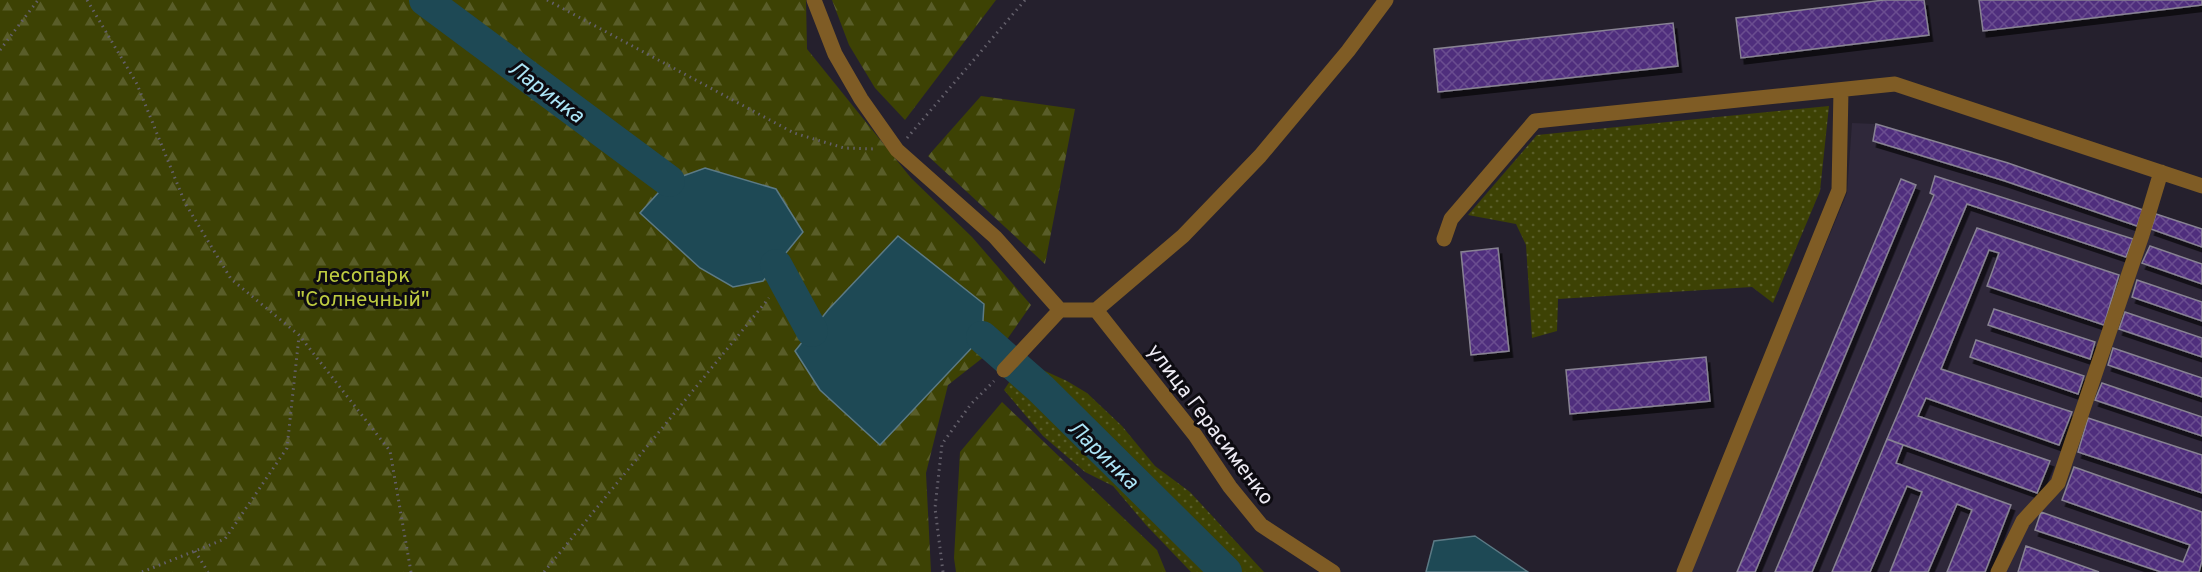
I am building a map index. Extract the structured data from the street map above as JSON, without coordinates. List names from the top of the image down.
{
  "streets": {
    "lane": ["улица Герасименко"]
  },
  "water": ["Ларинка"],
  "parks": ["лесопарк \"Солнечный\""]
}
